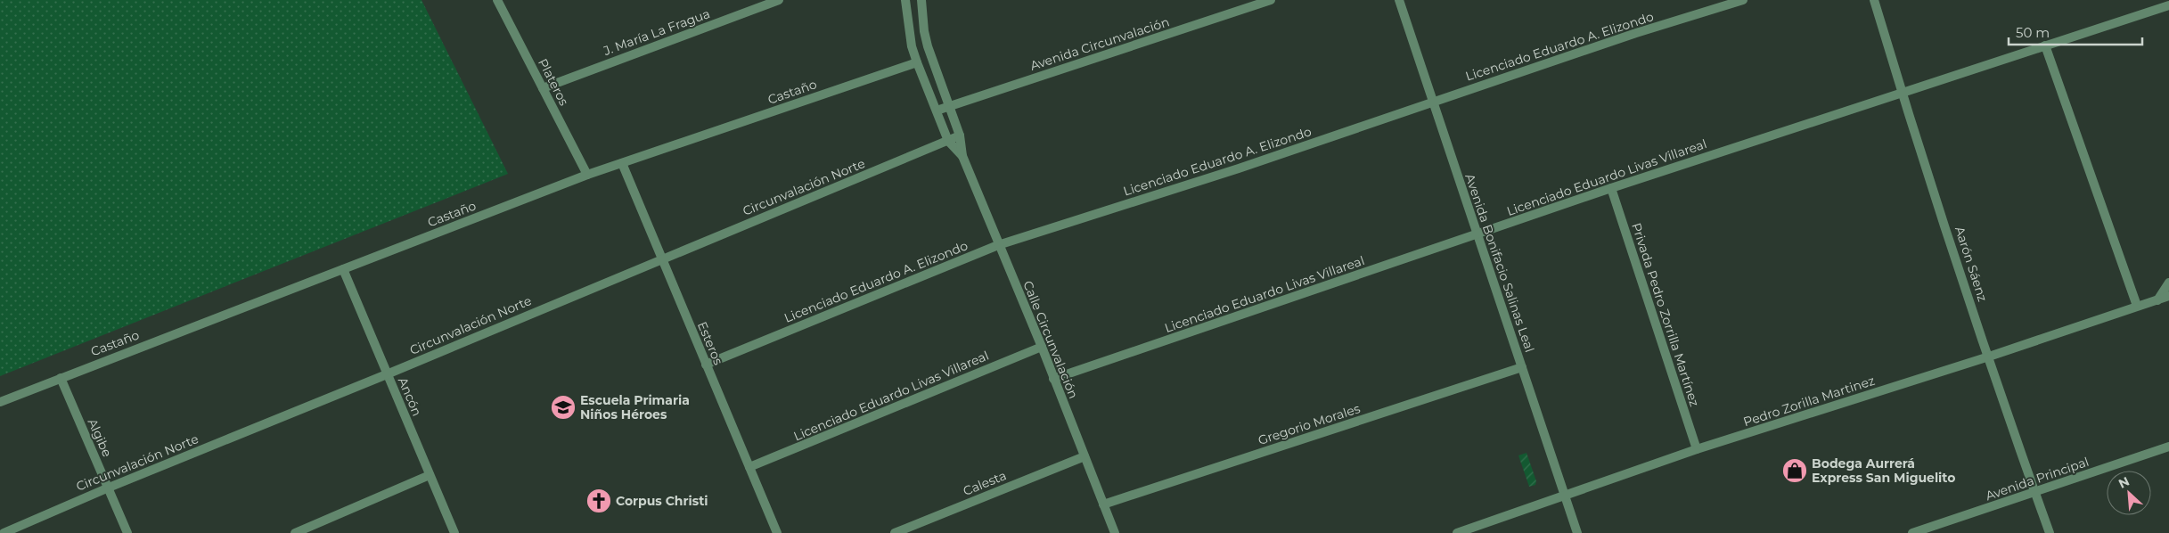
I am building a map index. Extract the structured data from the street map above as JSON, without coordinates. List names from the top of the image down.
{
  "streets": {
    "street": [
      "J. María La Fragua",
      "Avenida Circunvalación",
      "Licenciado Eduardo A. Elizondo",
      "Plateros",
      "Castaño",
      "Licenciado Eduardo Livas Villareal",
      "Circunvalación Norte",
      "Avenida Bonifacio Salinas Leal",
      "Aarón Sáenz",
      "Privada Pedro Zorrilla Martínez",
      "Calle Circunvalación",
      "Esteros",
      "Ancón",
      "Pedro Zorilla Martinez",
      "Gregorio Morales",
      "Algibe",
      "Avenida Principal",
      "Calesta"
    ]
  },
  "crossings": [
    ["J. María La Fragua", "Plateros"],
    ["Avenida Circunvalación", "Calle Circunvalación"],
    ["Licenciado Eduardo A. Elizondo", "Avenida Bonifacio Salinas Leal"],
    ["Licenciado Eduardo A. Elizondo", "Calle Circunvalación"],
    ["Licenciado Eduardo A. Elizondo", "Esteros"],
    ["Plateros", "Castaño"],
    ["Castaño", "Calle Circunvalación"],
    ["Castaño", "Esteros"],
    ["Castaño", "Ancón"],
    ["Castaño", "Algibe"],
    ["Licenciado Eduardo Livas Villareal", "Avenida Bonifacio Salinas Leal"],
    ["Licenciado Eduardo Livas Villareal", "Aarón Sáenz"],
    ["Licenciado Eduardo Livas Villareal", "Privada Pedro Zorrilla Martínez"],
    ["Licenciado Eduardo Livas Villareal", "Calle Circunvalación"],
    ["Licenciado Eduardo Livas Villareal", "Esteros"],
    ["Circunvalación Norte", "Calle Circunvalación"],
    ["Circunvalación Norte", "Esteros"],
    ["Circunvalación Norte", "Ancón"],
    ["Circunvalación Norte", "Algibe"],
    ["Avenida Bonifacio Salinas Leal", "Pedro Zorilla Martinez"],
    ["Avenida Bonifacio Salinas Leal", "Gregorio Morales"],
    ["Aarón Sáenz", "Pedro Zorilla Martinez"],
    ["Aarón Sáenz", "Avenida Principal"],
    ["Privada Pedro Zorrilla Martínez", "Pedro Zorilla Martinez"],
    ["Calle Circunvalación", "Gregorio Morales"],
    ["Calle Circunvalación", "Calesta"]
  ],
  "places": {
    "school or university": ["Escuela Primaria Niños Héroes"],
    "shop": ["Bodega Aurrerá Express San Miguelito"],
    "church": ["Corpus Christi"]
  },
  "scale_bar": "50 m",
  "north": "top left"
}
